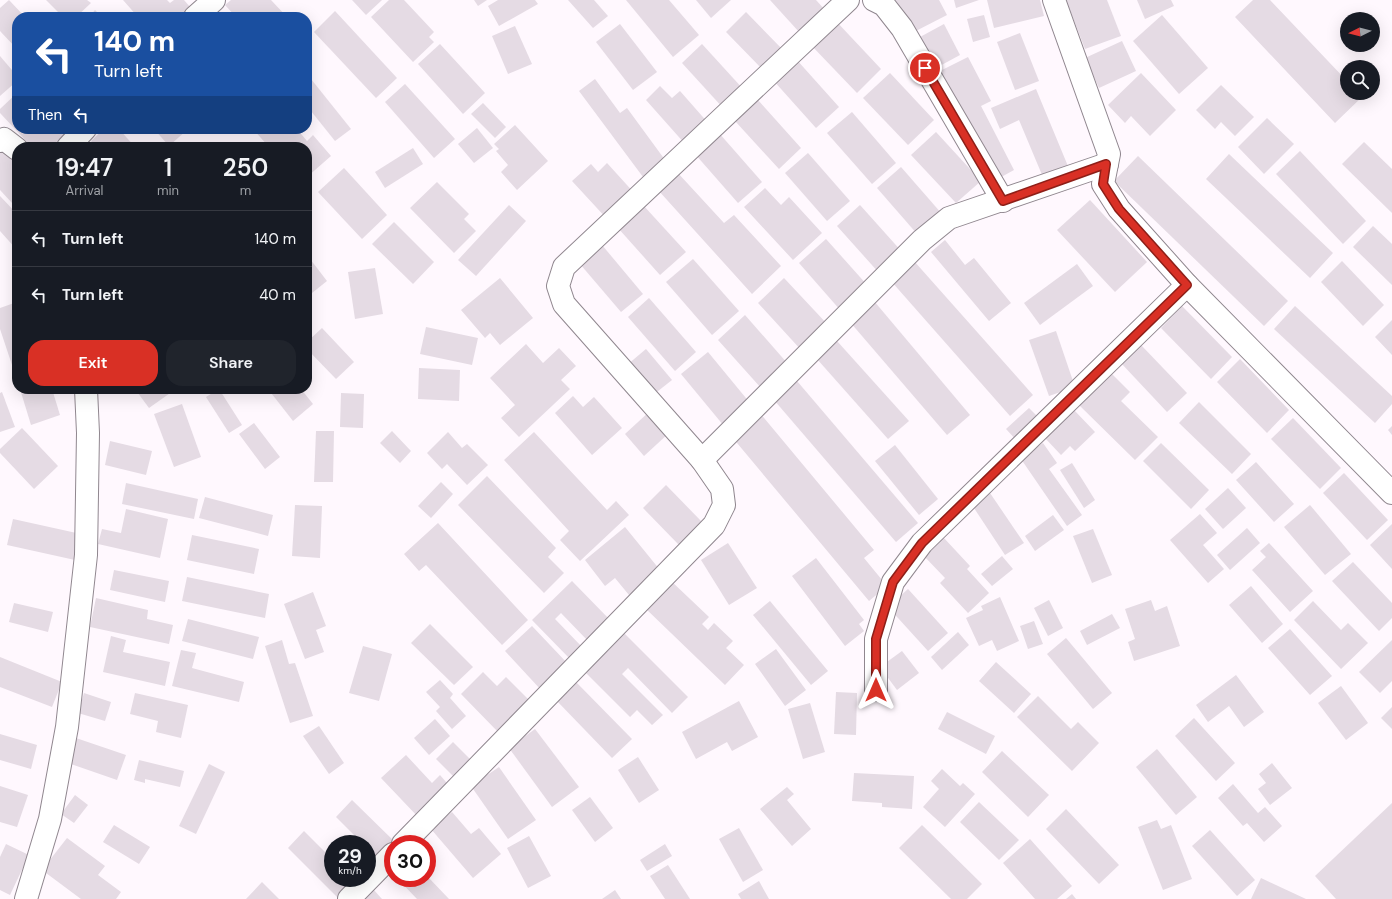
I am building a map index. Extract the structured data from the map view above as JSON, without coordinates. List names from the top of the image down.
{
  "north": "left",
  "page": {
    "turn": ["140 m", "Turn left"],
    "then": "Then",
    "eta": [
      "19:47",
      "Arrival",
      "1",
      "min",
      "250",
      "m"
    ],
    "list": [
      {
        "name": "Turn left",
        "value": "140 m"
      },
      {
        "name": "Turn left",
        "value": "40 m"
      }
    ],
    "buttons": ["Exit", "Share"],
    "speed": "29 km/h",
    "limit": "30"
  }
}
